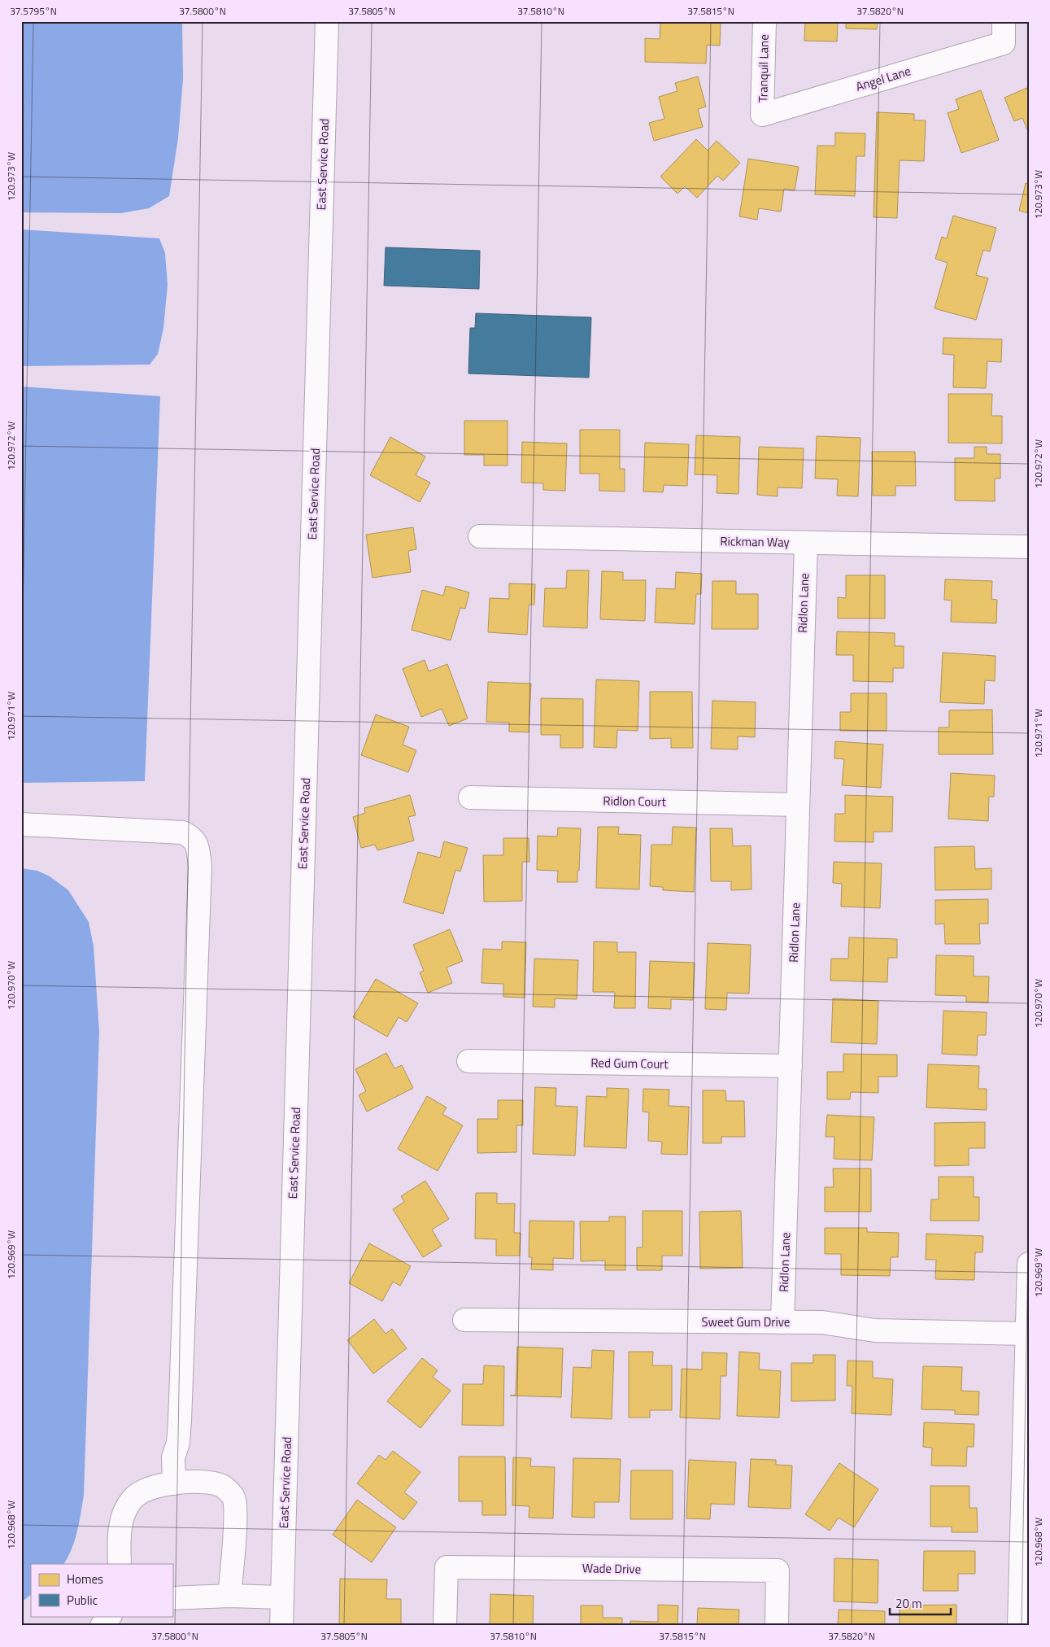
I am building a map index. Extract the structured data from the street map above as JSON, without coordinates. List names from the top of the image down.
{
  "streets": {
    "street": [
      "Tranquil Lane",
      "Angel Lane",
      "East Service Road",
      "Rickman Way",
      "Ridlon Lane",
      "Ridlon Court",
      "Red Gum Court",
      "Sweet Gum Drive",
      "Wade Drive"
    ]
  },
  "crossings": [
    ["Tranquil Lane", "Angel Lane"],
    ["Rickman Way", "Ridlon Lane"],
    ["Ridlon Lane", "Ridlon Court"],
    ["Ridlon Lane", "Red Gum Court"],
    ["Ridlon Lane", "Sweet Gum Drive"]
  ],
  "legend": ["Homes", "Public"],
  "scale_bar": "20 m",
  "coordinates": [
    "37.5795°N",
    "37.5800°N",
    "37.5805°N",
    "37.5810°N",
    "37.5815°N",
    "37.5820°N",
    "120.973°W",
    "120.972°W",
    "120.971°W",
    "120.970°W",
    "120.969°W",
    "120.968°W"
  ]
}
